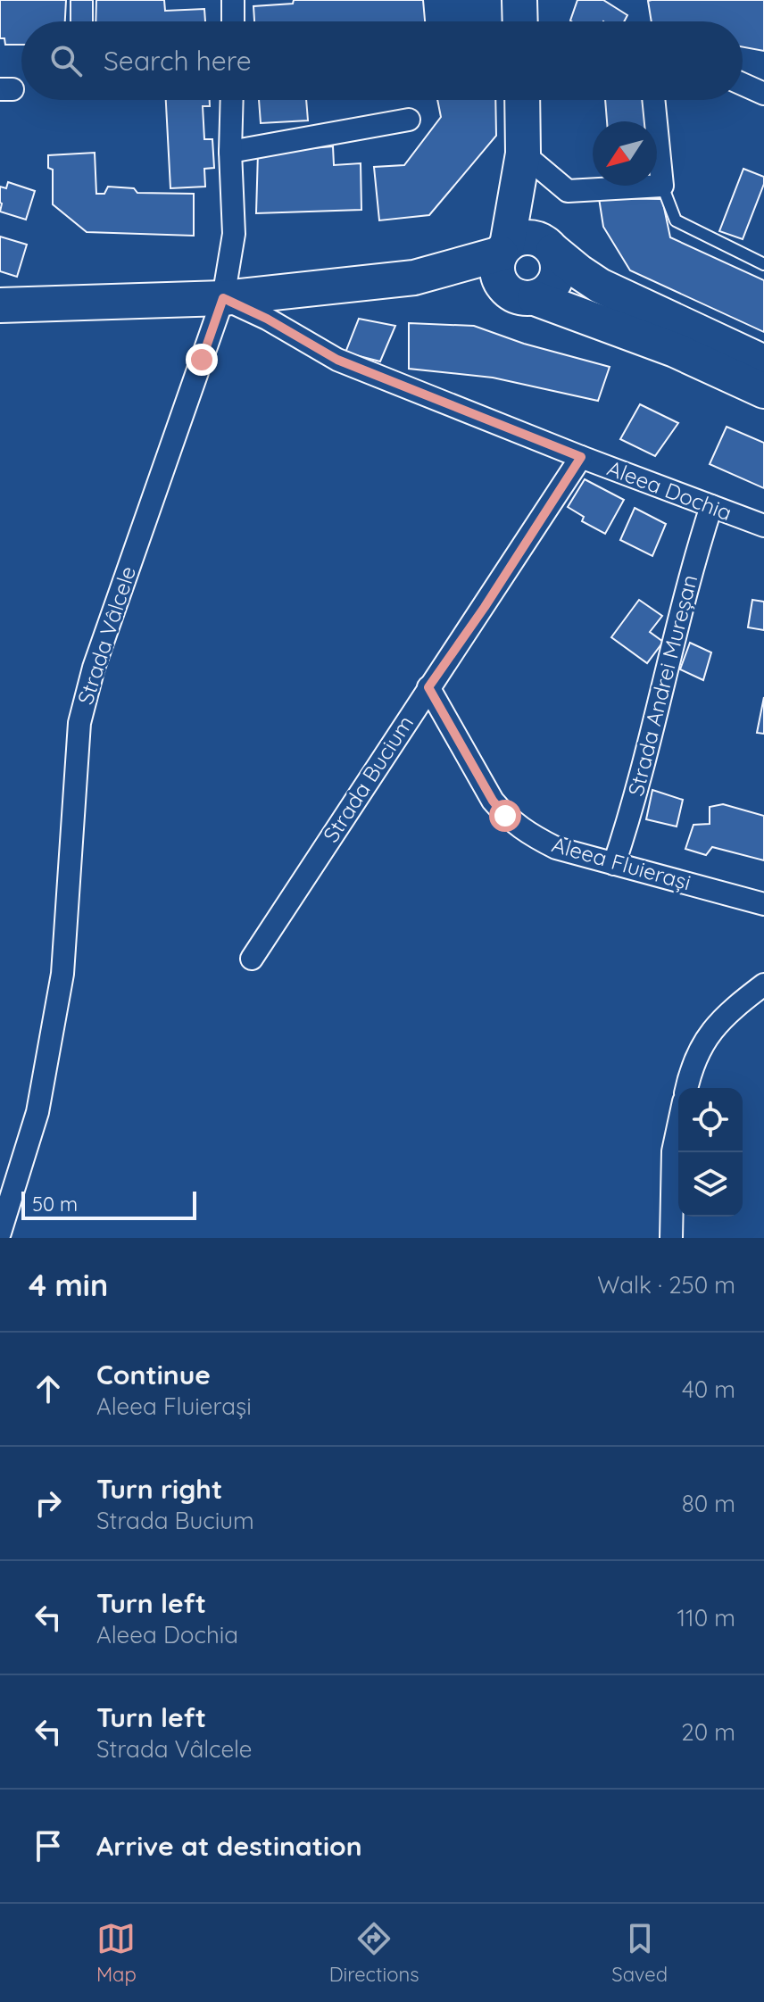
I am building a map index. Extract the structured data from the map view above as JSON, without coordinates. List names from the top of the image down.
{
  "streets": {
    "street": [
      "Aleea Dochia",
      "Strada Vâlcele",
      "Strada Andrei Mureșan",
      "Strada Bucium",
      "Aleea Fluierași"
    ]
  },
  "crossings": [
    ["Aleea Dochia", "Strada Vâlcele"],
    ["Aleea Dochia", "Strada Andrei Mureșan"],
    ["Aleea Dochia", "Strada Bucium"],
    ["Strada Andrei Mureșan", "Aleea Fluierași"],
    ["Strada Bucium", "Aleea Fluierași"]
  ],
  "scale_bar": "50 m",
  "north": "bottom left",
  "page": {
    "search": "Search here",
    "scale": "50 m",
    "heading": ["4 min", "Walk · 250 m"],
    "list": [
      ["Continue", "Aleea Fluierași", "40 m"],
      ["Turn right", "Strada Bucium", "80 m"],
      ["Turn left", "Aleea Dochia", "110 m"],
      ["Turn left", "Strada Vâlcele", "20 m"],
      "Arrive at destination"
    ],
    "nav": ["Map", "Directions", "Saved"]
  }
}
